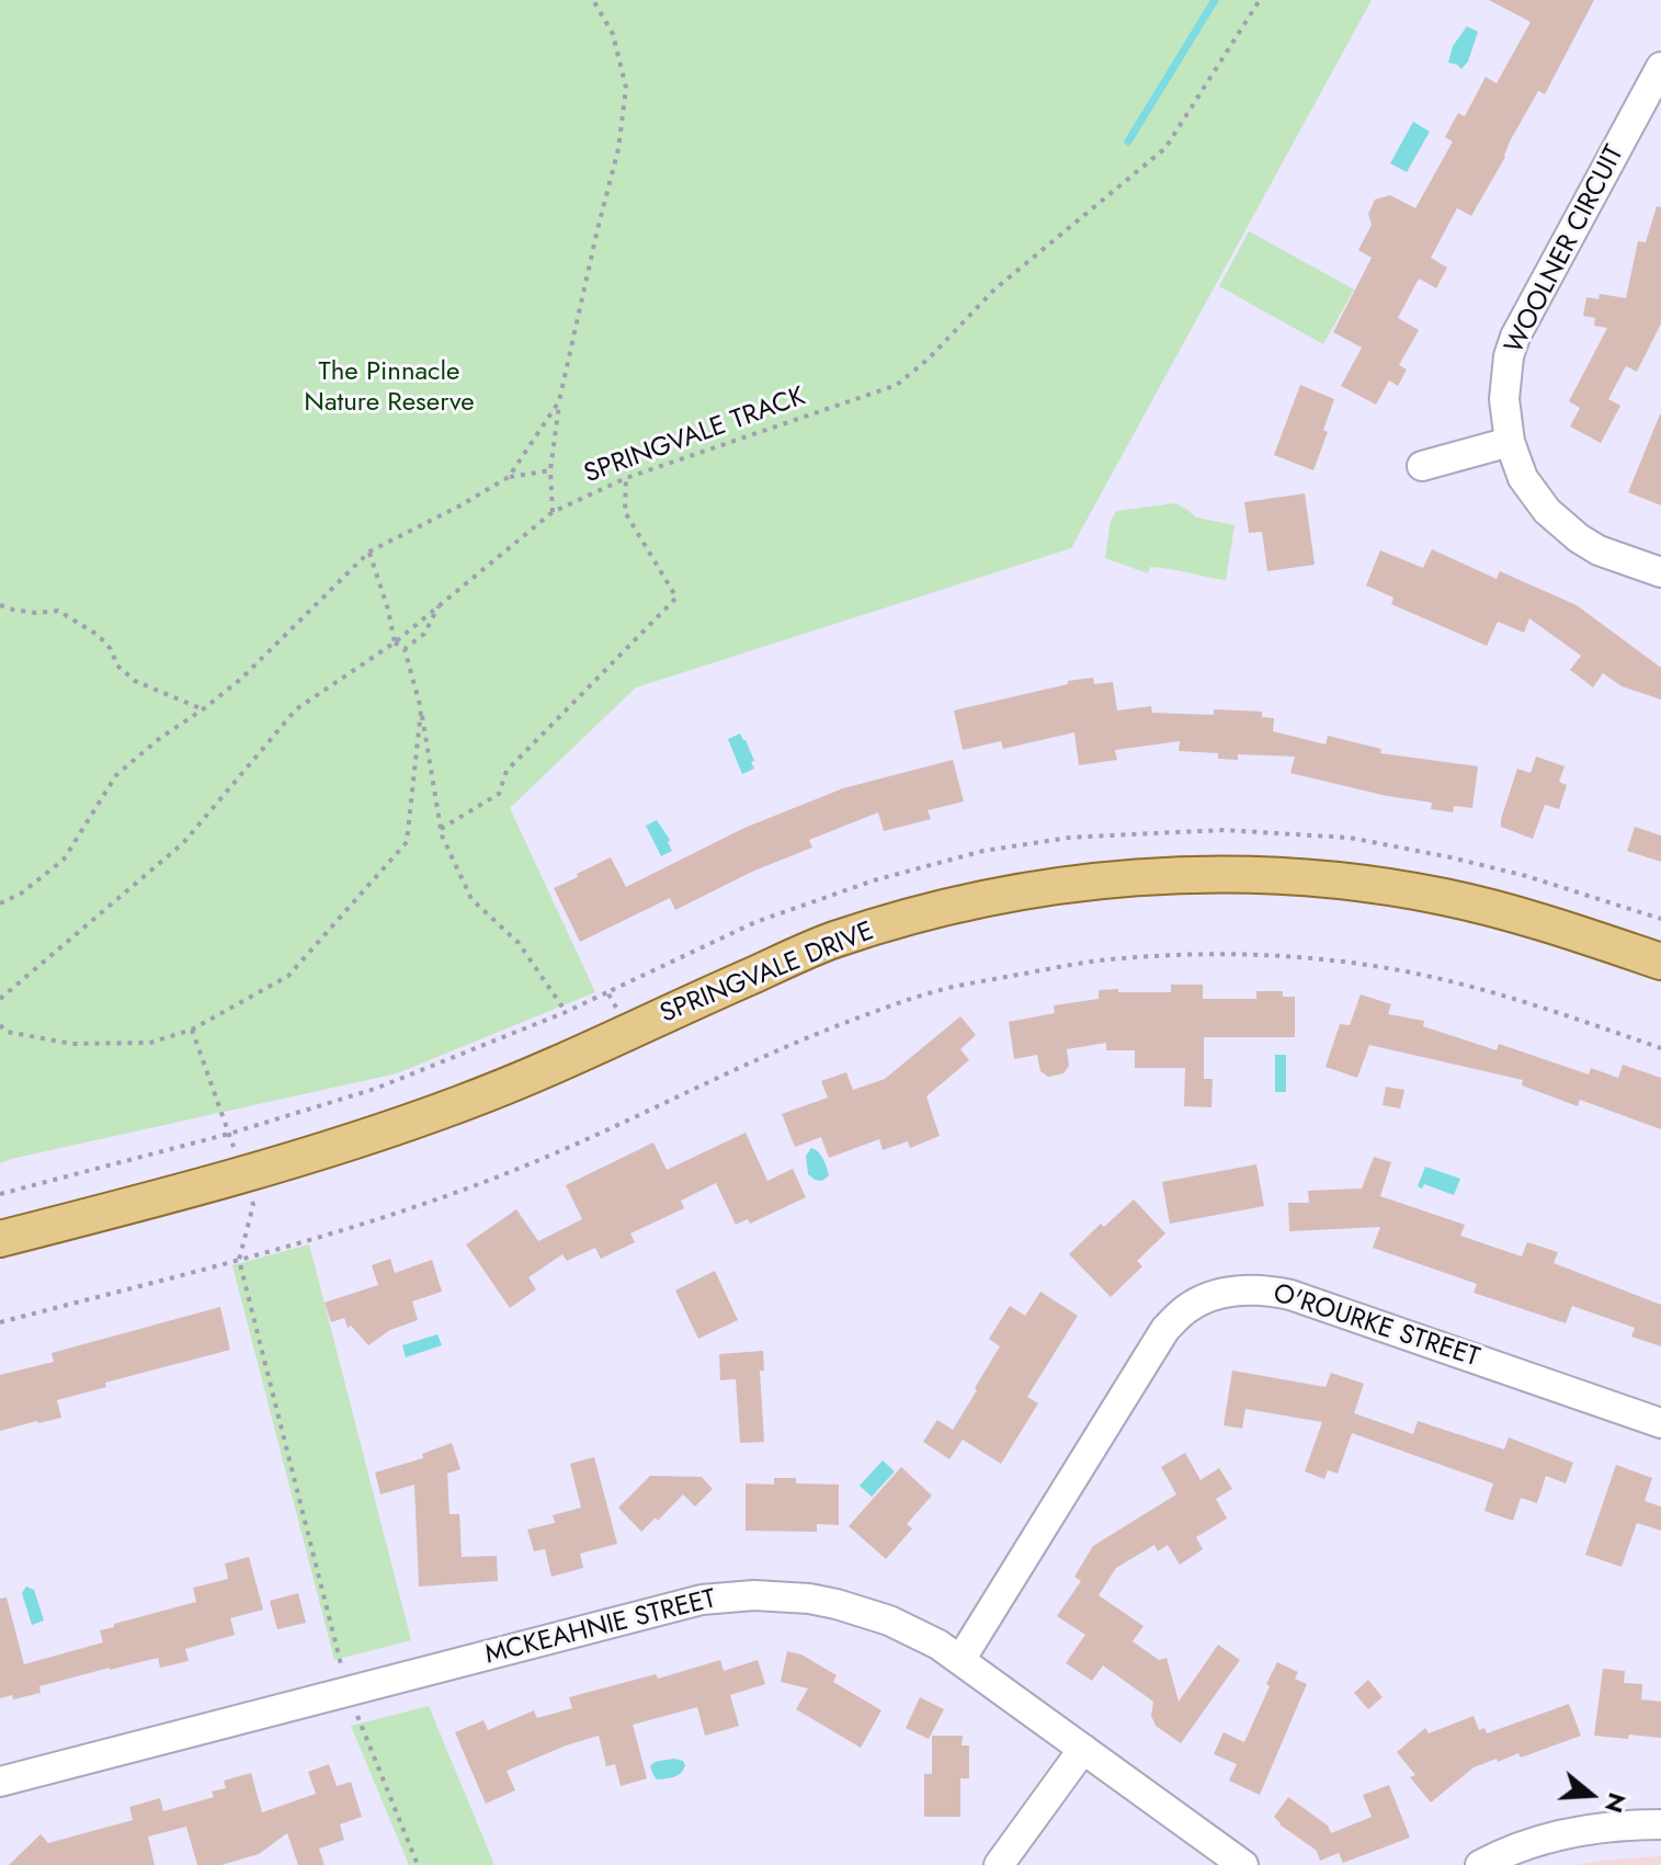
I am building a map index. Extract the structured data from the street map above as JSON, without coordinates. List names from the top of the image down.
{
  "streets": {
    "main road": ["SPRINGVALE DRIVE"],
    "street": ["WOOLNER CIRCUIT", "O'ROURKE STREET", "MCKEAHNIE STREET"],
    "path": ["SPRINGVALE TRACK"]
  },
  "crossings": [
    ["O'ROURKE STREET", "MCKEAHNIE STREET"]
  ],
  "parks": ["The Pinnacle Nature Reserve"],
  "north": "right"
}
